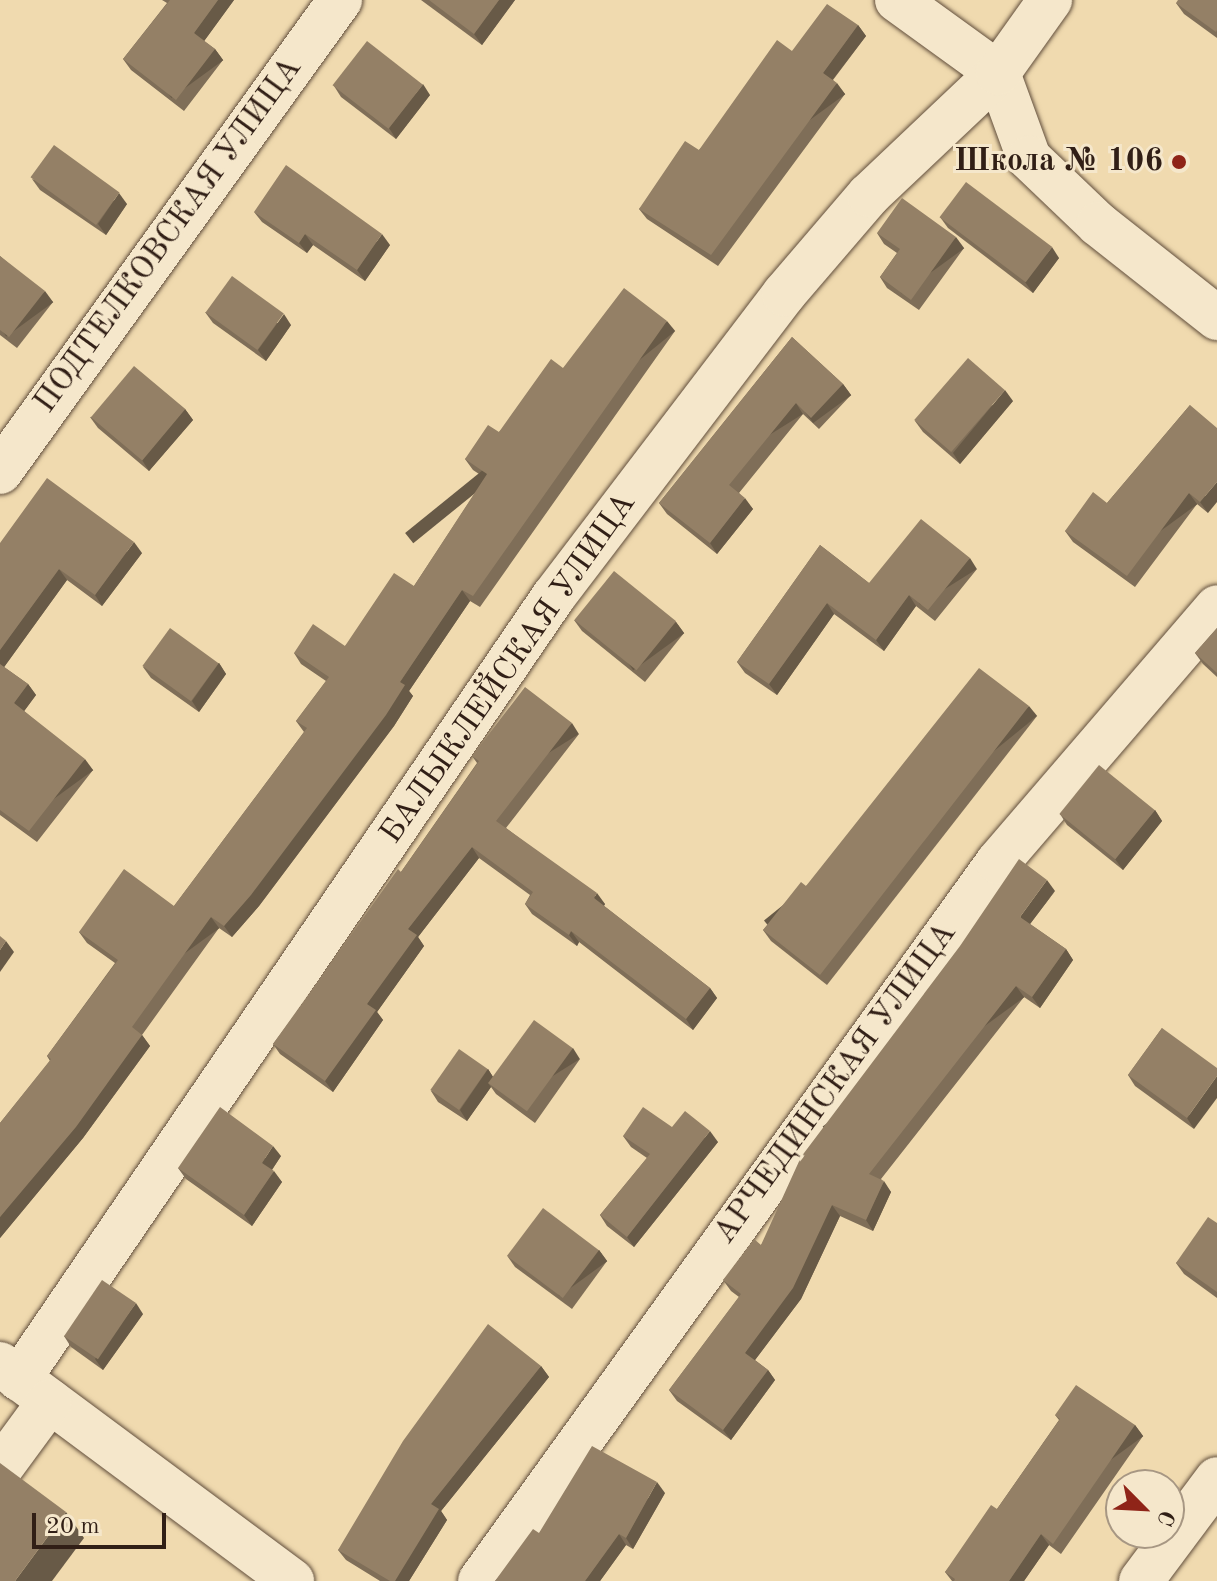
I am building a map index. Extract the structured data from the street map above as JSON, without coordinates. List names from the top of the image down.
{
  "streets": {
    "street": ["ПОДТЕЛКОВСКАЯ УЛИЦА", "БАЛЫКЛЕЙСКАЯ УЛИЦА", "АРЧЕДИНСКАЯ УЛИЦА"]
  },
  "places": ["Школа № 106"],
  "scale_bar": "20 m",
  "north": "bottom right"
}
